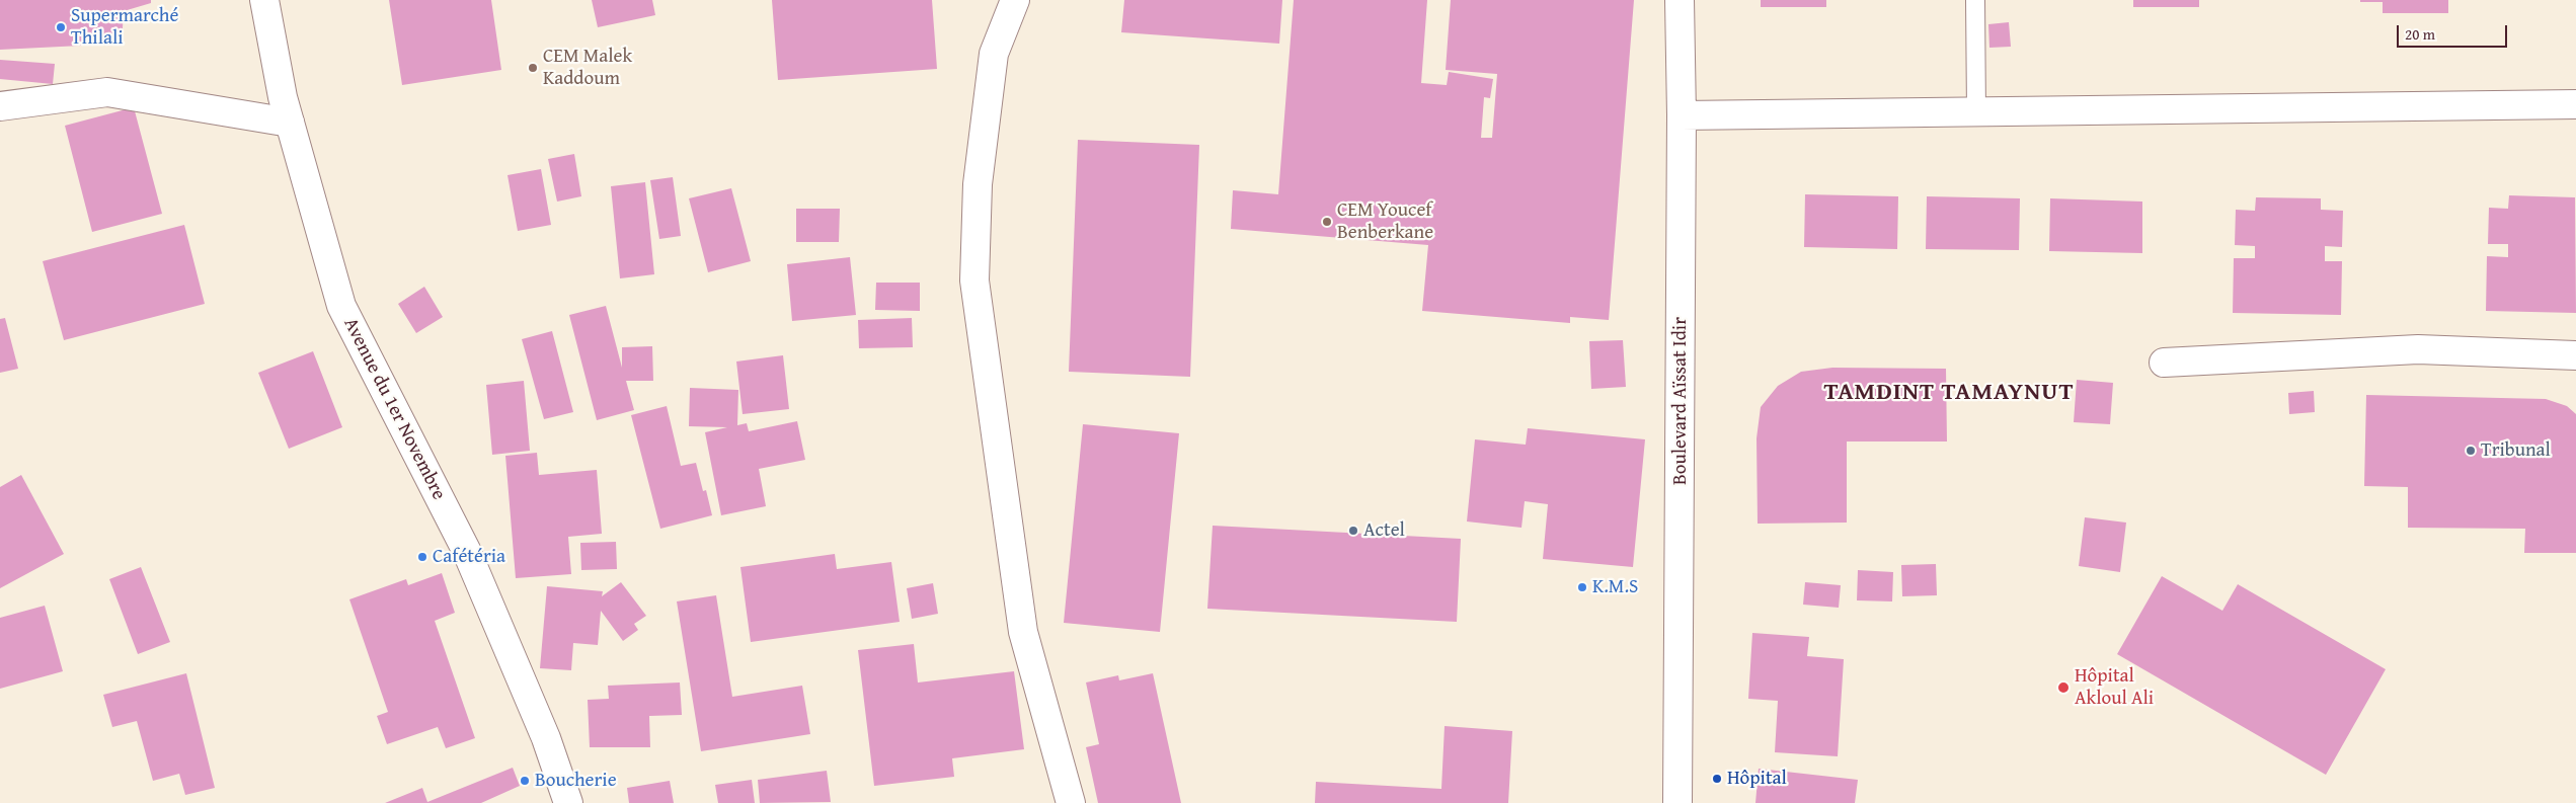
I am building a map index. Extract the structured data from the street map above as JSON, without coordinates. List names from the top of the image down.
{
  "streets": {
    "street": ["Boulevard Aïssat Idir", "Avenue du 1er Novembre"]
  },
  "districts": ["TAMDINT TAMAYNUT"],
  "places": [
    "Supermarché Thilali",
    "CEM Malek Kaddoum",
    "CEM Youcef Benberkane",
    "Tribunal",
    "Actel",
    "Cafétéria",
    "K.M.S",
    "Hôpital Akloul Ali",
    "Hôpital",
    "Boucherie"
  ],
  "scale_bar": "20 m"
}
